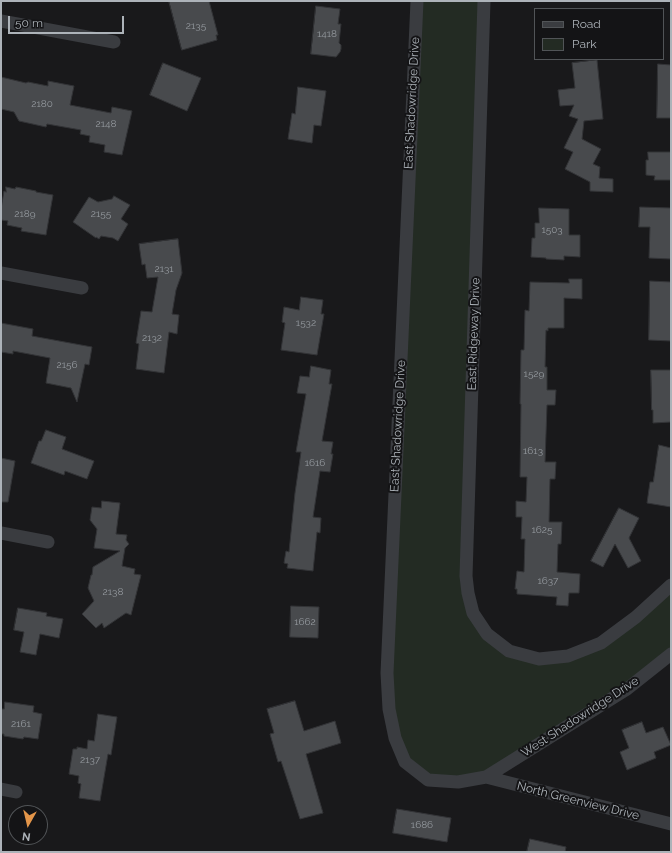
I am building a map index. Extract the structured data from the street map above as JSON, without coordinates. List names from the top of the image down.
{
  "streets": {
    "street": [
      "East Shadowridge Drive",
      "East Ridgeway Drive",
      "West Shadowridge Drive",
      "North Greenview Drive"
    ]
  },
  "crossings": [
    ["East Shadowridge Drive", "West Shadowridge Drive"],
    ["East Shadowridge Drive", "North Greenview Drive"],
    ["West Shadowridge Drive", "North Greenview Drive"]
  ],
  "house_numbers": [
    "2135",
    "1418",
    "2180",
    "2148",
    "2189",
    "2155",
    "1503",
    "2131",
    "1532",
    "2132",
    "2156",
    "1529",
    "1613",
    "1616",
    "1625",
    "1637",
    "2138",
    "1662",
    "2161",
    "2137",
    "1686"
  ],
  "legend": ["Road", "Park"],
  "scale_bar": "50 m",
  "north": "bottom"
}
